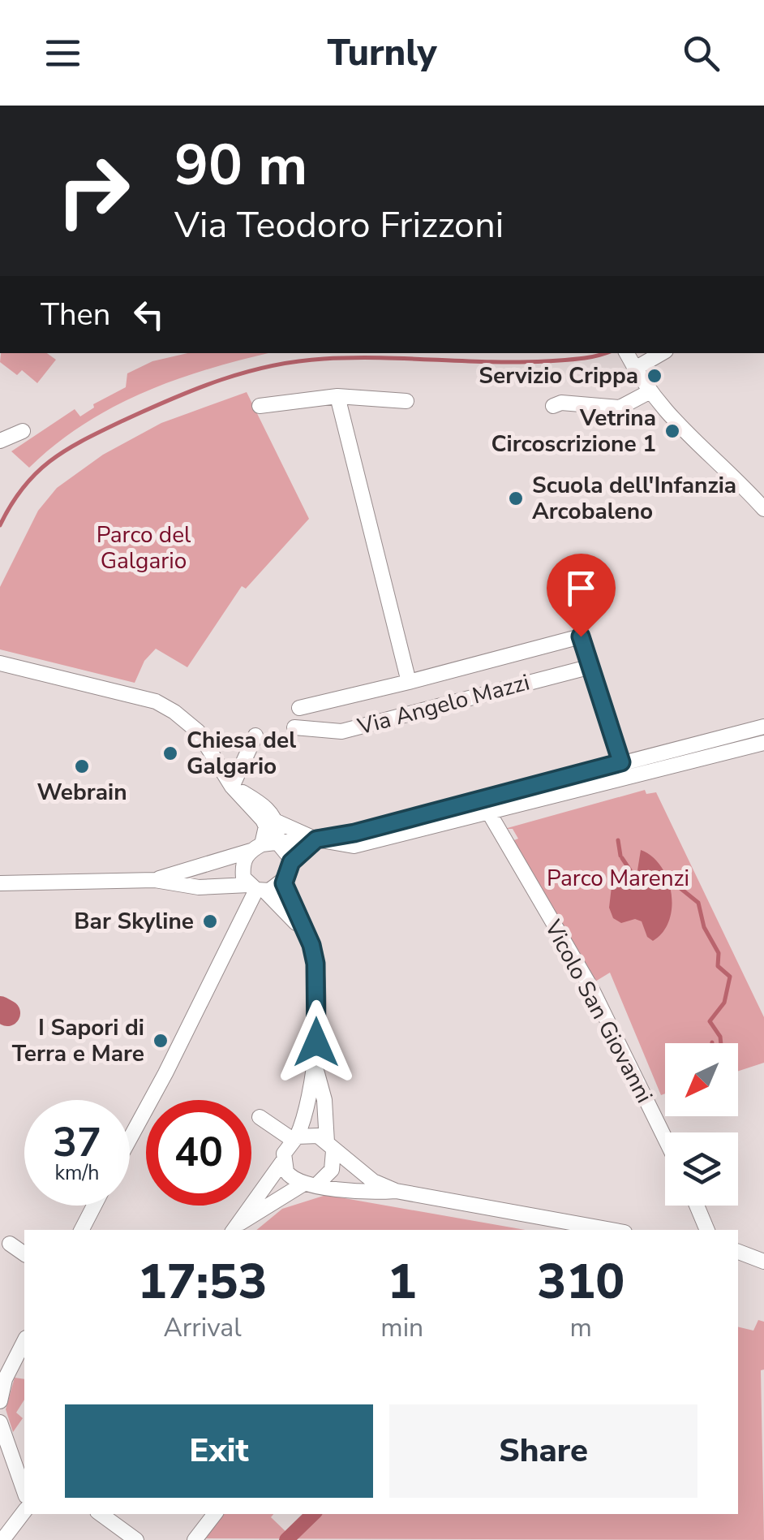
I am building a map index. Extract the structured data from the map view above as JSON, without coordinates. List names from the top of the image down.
{
  "streets": {
    "street": ["Via Angelo Mazzi", "Vicolo San Giovanni"]
  },
  "parks": ["Parco del Galgario", "Parco Marenzi"],
  "places": [
    "Servizio Crippa",
    "Vetrina Circoscrizione 1",
    "Scuola dell'Infanzia Arcobaleno",
    "Chiesa del Galgario",
    "Webrain",
    "Bar Skyline",
    "I Sapori di Terra e Mare"
  ],
  "north": "bottom left",
  "page": {
    "header": "Turnly",
    "turn": ["90 m", "Via Teodoro Frizzoni"],
    "then": "Then",
    "speed": "37 km/h",
    "limit": "40",
    "eta": [
      "17:53",
      "Arrival",
      "1",
      "min",
      "310",
      "m"
    ],
    "buttons": ["Exit", "Share"]
  }
}
